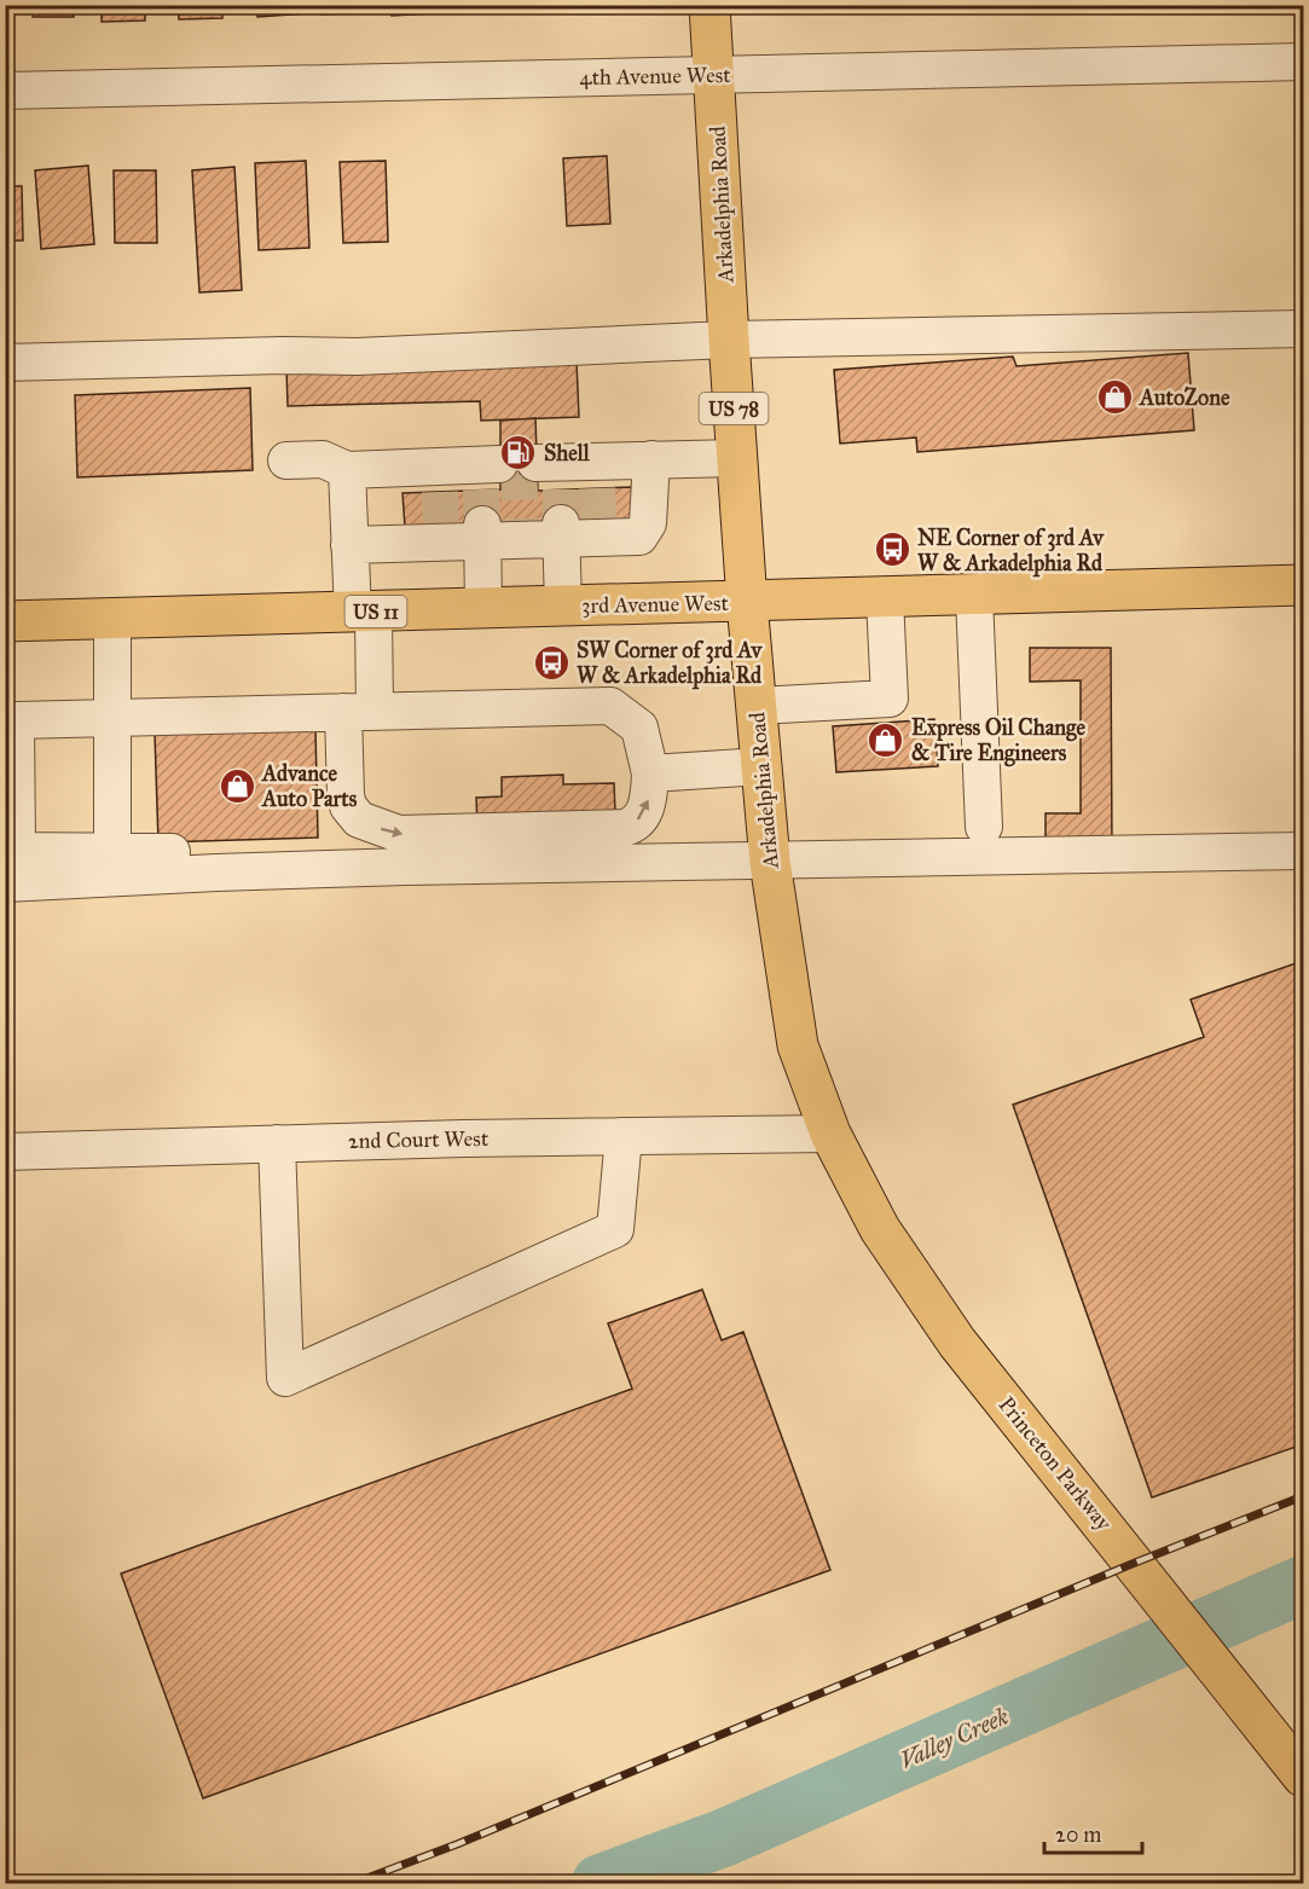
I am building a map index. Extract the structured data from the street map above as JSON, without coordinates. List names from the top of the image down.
{
  "streets": {
    "main road": [
      "Arkadelphia Road",
      "US 78",
      "3rd Avenue West",
      "US 11",
      "Princeton Parkway"
    ],
    "street": ["4th Avenue West", "2nd Court West"]
  },
  "crossings": [
    ["4th Avenue West", "Arkadelphia Road"],
    ["Arkadelphia Road", "3rd Avenue West"],
    ["Arkadelphia Road", "2nd Court West"],
    ["Arkadelphia Road", "Princeton Parkway"],
    ["2nd Court West", "Princeton Parkway"]
  ],
  "water": ["Valley Creek"],
  "places": {
    "shop": ["AutoZone", "Express Oil Change & Tire Engineers", "Advance Auto Parts"],
    "fuel station": ["Shell"],
    "bus stop": ["NE Corner of 3rd Av W & Arkadelphia Rd", "SW Corner of 3rd Av W & Arkadelphia Rd"]
  },
  "scale_bar": "20 m"
}
